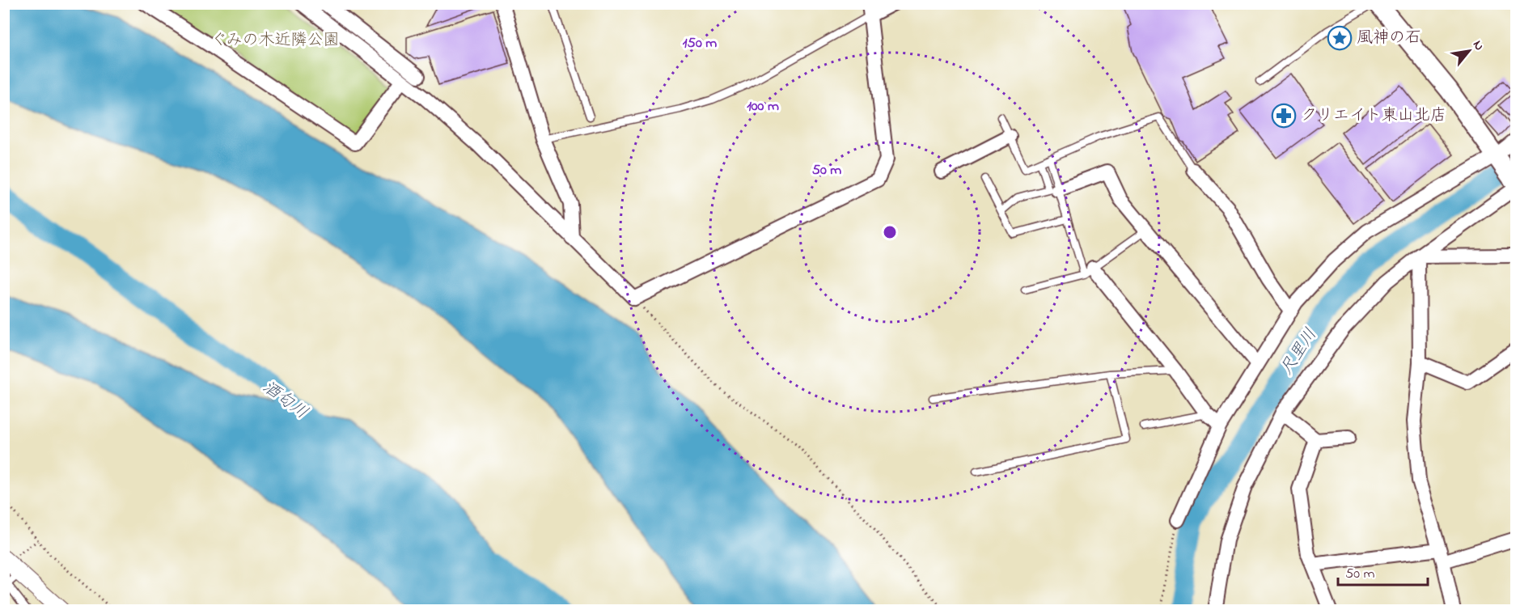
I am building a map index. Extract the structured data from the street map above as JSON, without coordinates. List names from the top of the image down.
{
  "water": ["尺里川", "酒匂川"],
  "parks": ["ぐみの木近隣公園"],
  "places": {
    "place": ["風神の石"],
    "pharmacy": ["クリエイト東山北店"]
  },
  "scale_bar": "50 m",
  "north": "top right",
  "rings": ["150 m", "100 m", "50 m"]
}
